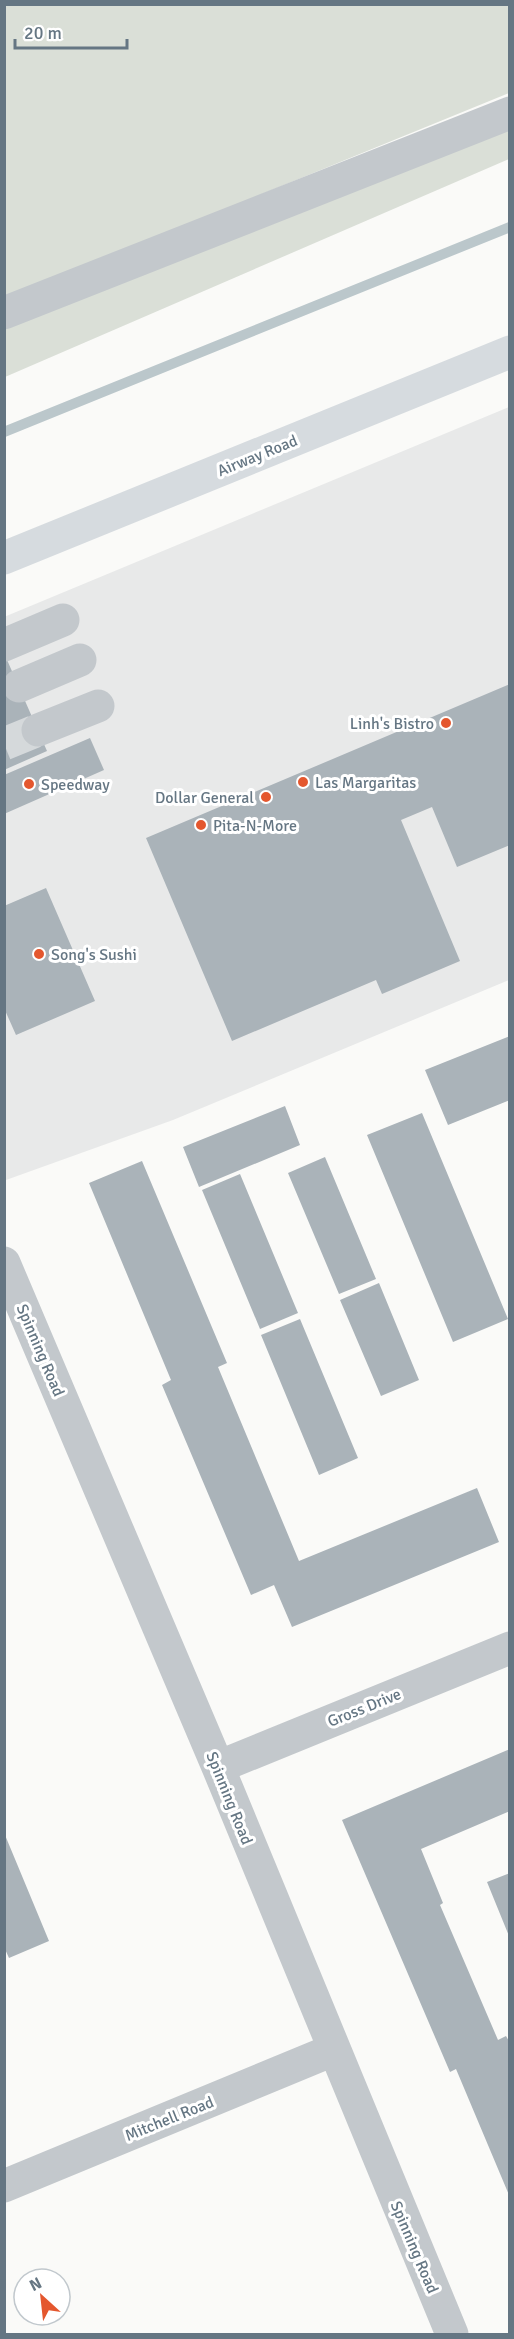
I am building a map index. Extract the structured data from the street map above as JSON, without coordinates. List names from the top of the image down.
{
  "streets": {
    "main road": ["Airway Road"],
    "street": ["Spinning Road", "Gross Drive", "Mitchell Road"]
  },
  "crossings": [
    ["Spinning Road", "Gross Drive"],
    ["Spinning Road", "Mitchell Road"]
  ],
  "places": [
    "Linh's Bistro",
    "Las Margaritas",
    "Speedway",
    "Dollar General",
    "Pita-N-More",
    "Song's Sushi"
  ],
  "scale_bar": "20 m",
  "north": "top left"
}
